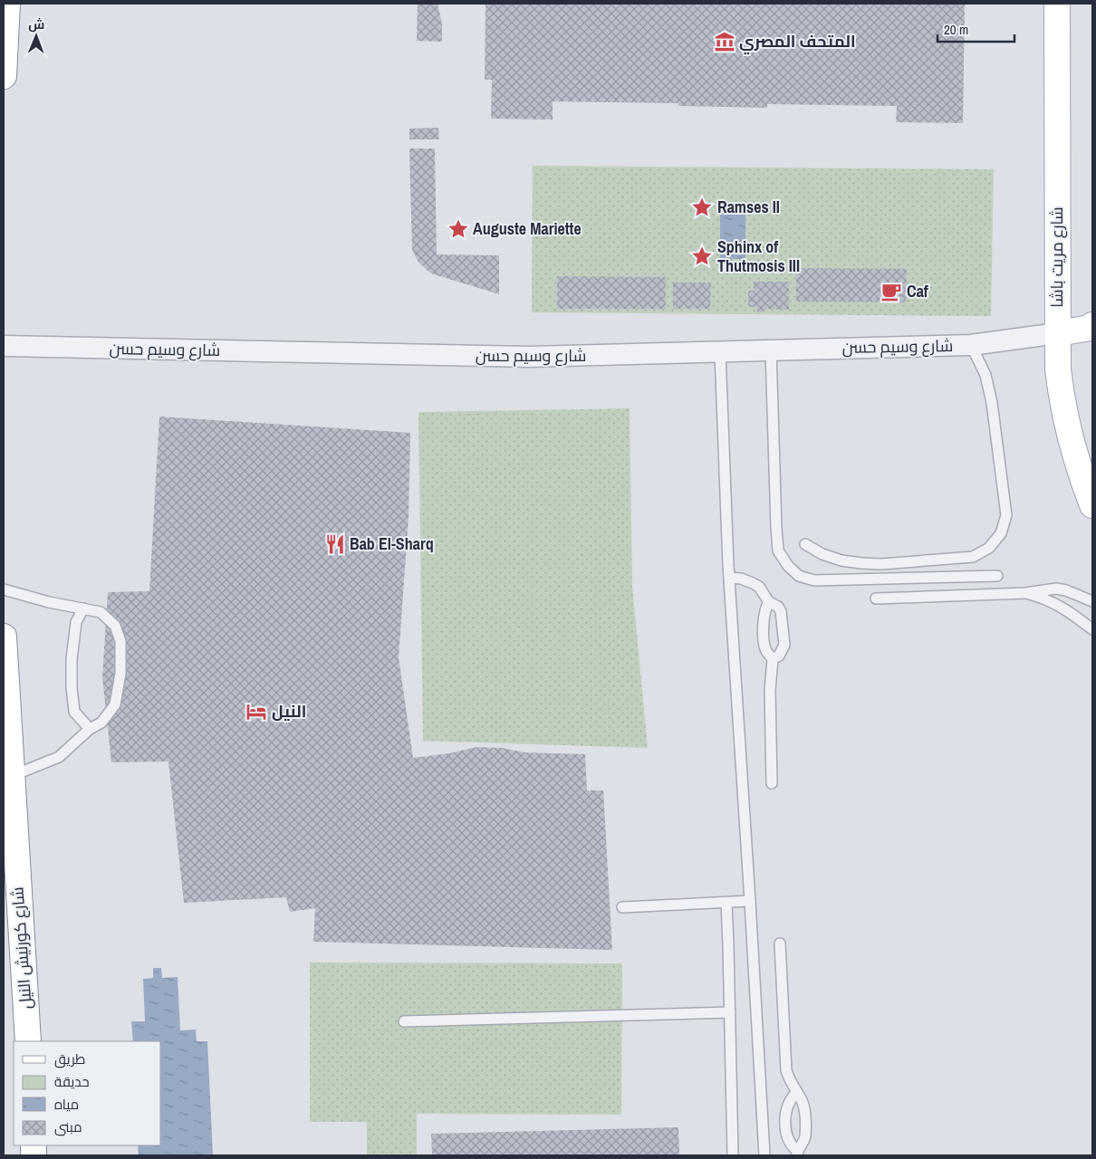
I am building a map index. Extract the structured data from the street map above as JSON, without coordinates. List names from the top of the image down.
{
  "streets": {
    "main road": ["شارع مريت باشا", "شارع كورنيش النيل"],
    "street": ["شارع وسيم حسن"]
  },
  "crossings": [
    ["شارع مريت باشا", "شارع وسيم حسن"]
  ],
  "places": {
    "museum": ["المتحف المصري"],
    "place": ["Ramses II", "Auguste Mariette", "Sphinx of Thutmosis III"],
    "cafe": ["Caf"],
    "restaurant": ["Bab El-Sharq"],
    "hotel": ["النيل"]
  },
  "legend": [
    "طريق",
    "حديقة",
    "مياه",
    "مبنى"
  ],
  "scale_bar": "20 m",
  "north": "top"
}
